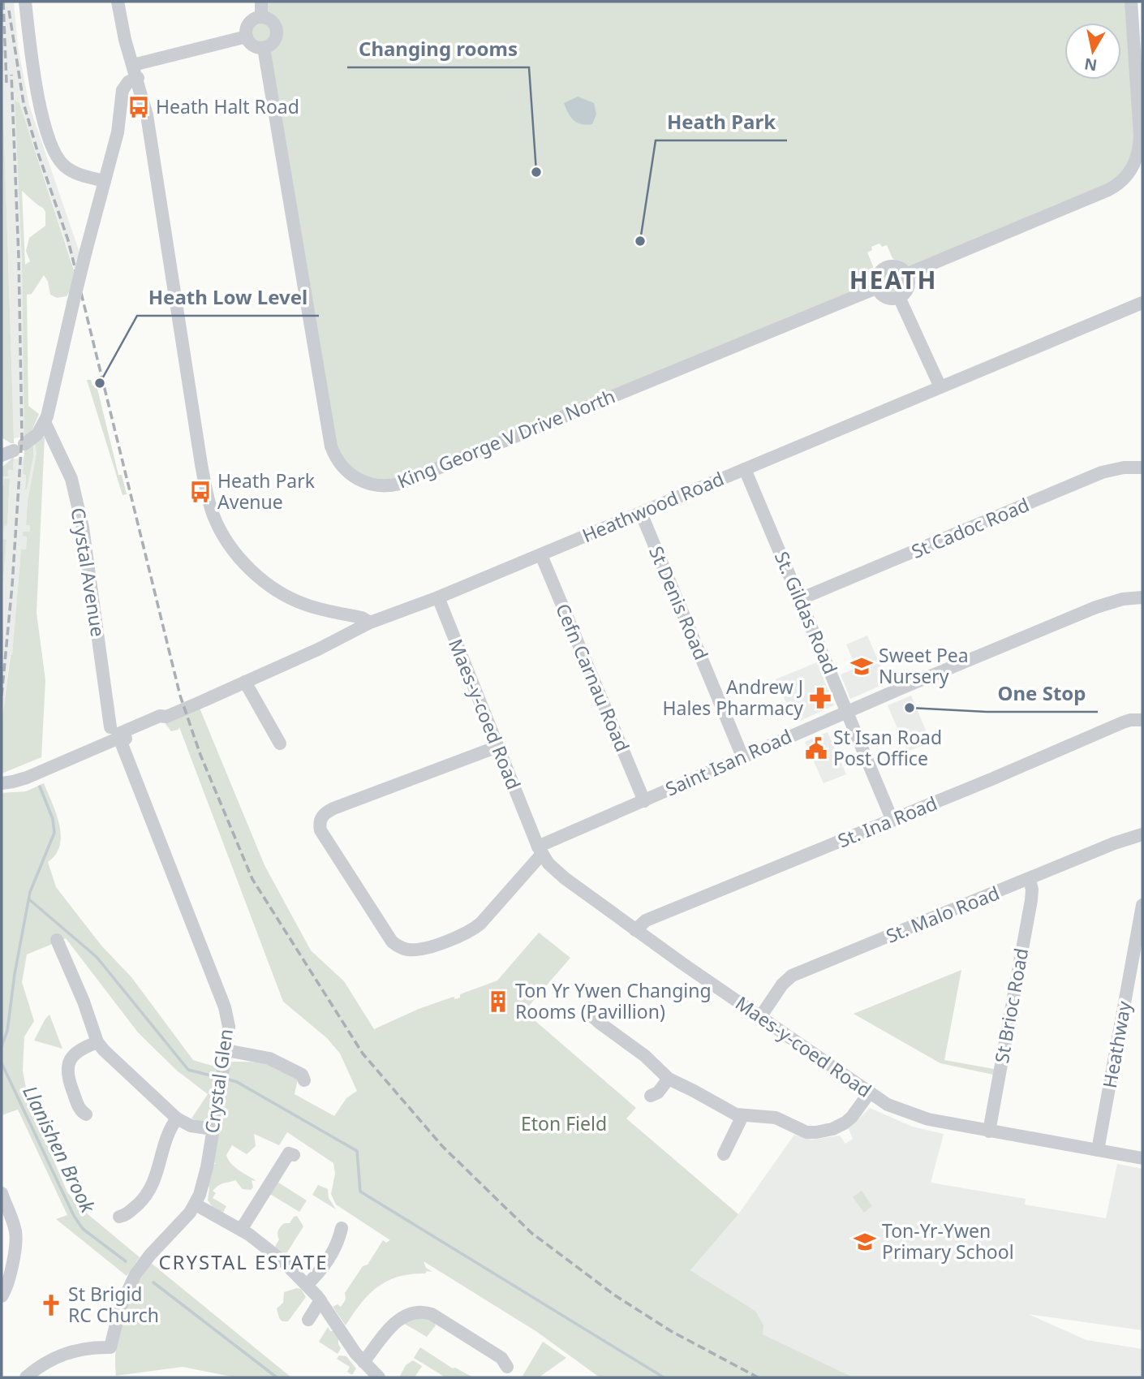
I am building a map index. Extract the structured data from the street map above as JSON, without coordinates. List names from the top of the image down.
{
  "streets": {
    "street": [
      "King George V Drive North",
      "Heathwood Road",
      "St Cadoc Road",
      "Crystal Avenue",
      "St Denis Road",
      "St. Gildas Road",
      "Cefn Carnau Road",
      "Maes-y-coed Road",
      "Saint Isan Road",
      "St. Ina Road",
      "St. Malo Road",
      "St Brioc Road",
      "Heathway",
      "Crystal Glen"
    ]
  },
  "crossings": [
    ["Heathwood Road", "St Denis Road"],
    ["Heathwood Road", "St. Gildas Road"],
    ["Heathwood Road", "Cefn Carnau Road"],
    ["Heathwood Road", "Maes-y-coed Road"],
    ["Heathwood Road", "Crystal Glen"],
    ["St Cadoc Road", "St. Gildas Road"],
    ["St Denis Road", "Saint Isan Road"],
    ["St. Gildas Road", "Saint Isan Road"],
    ["St. Gildas Road", "St. Ina Road"],
    ["Cefn Carnau Road", "Saint Isan Road"],
    ["Maes-y-coed Road", "Saint Isan Road"],
    ["Maes-y-coed Road", "St. Ina Road"],
    ["Maes-y-coed Road", "St. Malo Road"],
    ["Maes-y-coed Road", "St Brioc Road"],
    ["Maes-y-coed Road", "Heathway"],
    ["St. Malo Road", "St Brioc Road"]
  ],
  "districts": ["HEATH", "CRYSTAL ESTATE"],
  "water": ["Llanishen Brook"],
  "parks": ["Eton Field"],
  "places": {
    "bus stop": ["Heath Halt Road", "Heath Park Avenue"],
    "other": [
      "Changing rooms",
      "Heath Park",
      "Heath Low Level",
      "One Stop"
    ],
    "school or university": ["Sweet Pea Nursery", "Ton-Yr-Ywen Primary School"],
    "pharmacy": ["Andrew J Hales Pharmacy"],
    "public building": ["St Isan Road Post Office"],
    "building": ["Ton Yr Ywen Changing Rooms (Pavillion)"],
    "church": ["St Brigid RC Church"]
  },
  "north": "bottom"
}
